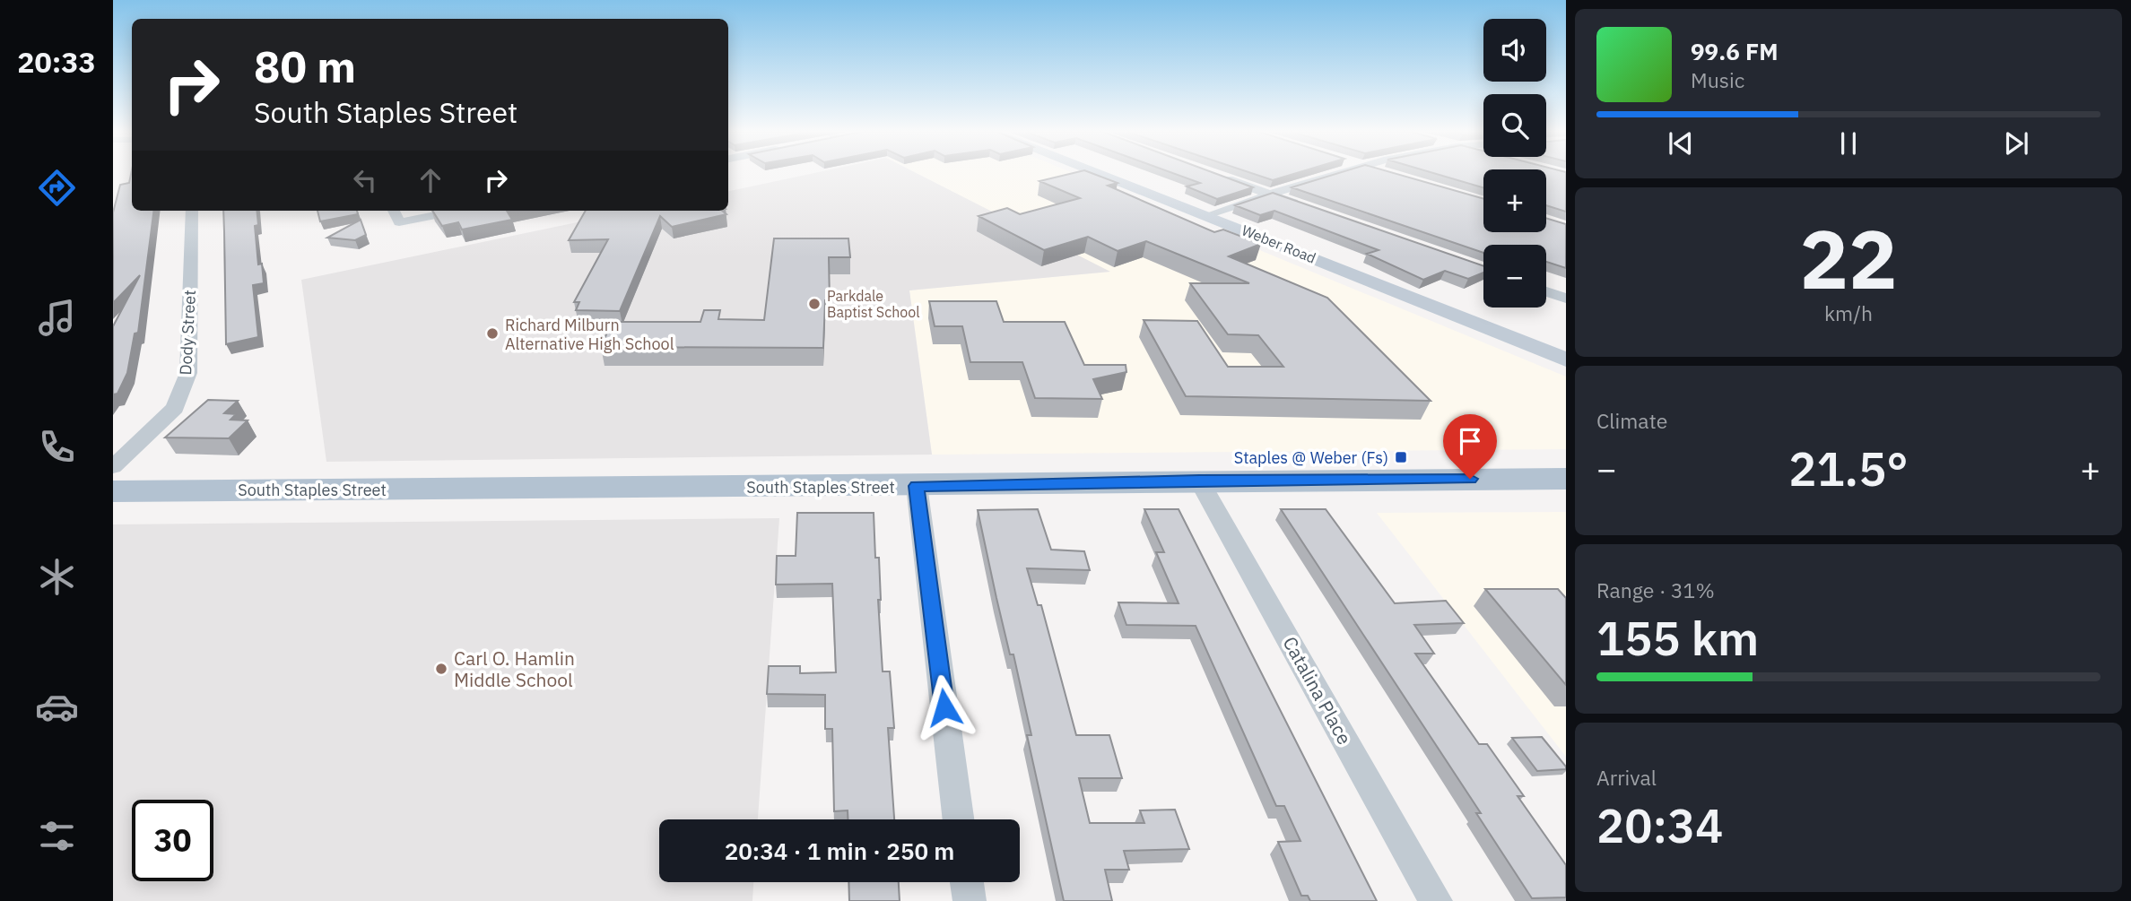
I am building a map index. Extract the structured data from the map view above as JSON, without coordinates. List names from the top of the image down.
{
  "streets": {
    "main road": ["Weber Road", "South Staples Street"],
    "street": ["Dody Street", "Catalina Place"]
  },
  "crossings": [
    ["South Staples Street", "Catalina Place"]
  ],
  "places": {
    "other": ["Parkdale Baptist School", "Richard Milburn Alternative High School", "Carl O. Hamlin Middle School"],
    "transit": ["Staples @ Weber (Fs)"]
  },
  "page": {
    "tabs": "20:33",
    "map_buttons": ["+", "−"],
    "turn": ["80 m", "South Staples Street"],
    "song": ["99.6 FM", "Music"],
    "tile": [
      ["22", "km/h"],
      "Climate",
      ["Range · 31%", "155 km"],
      ["Arrival", "20:34"]
    ],
    "heat": ["−", "21.5°", "+"],
    "limit": "30",
    "trip": "20:34 · 1 min · 250 m"
  }
}
